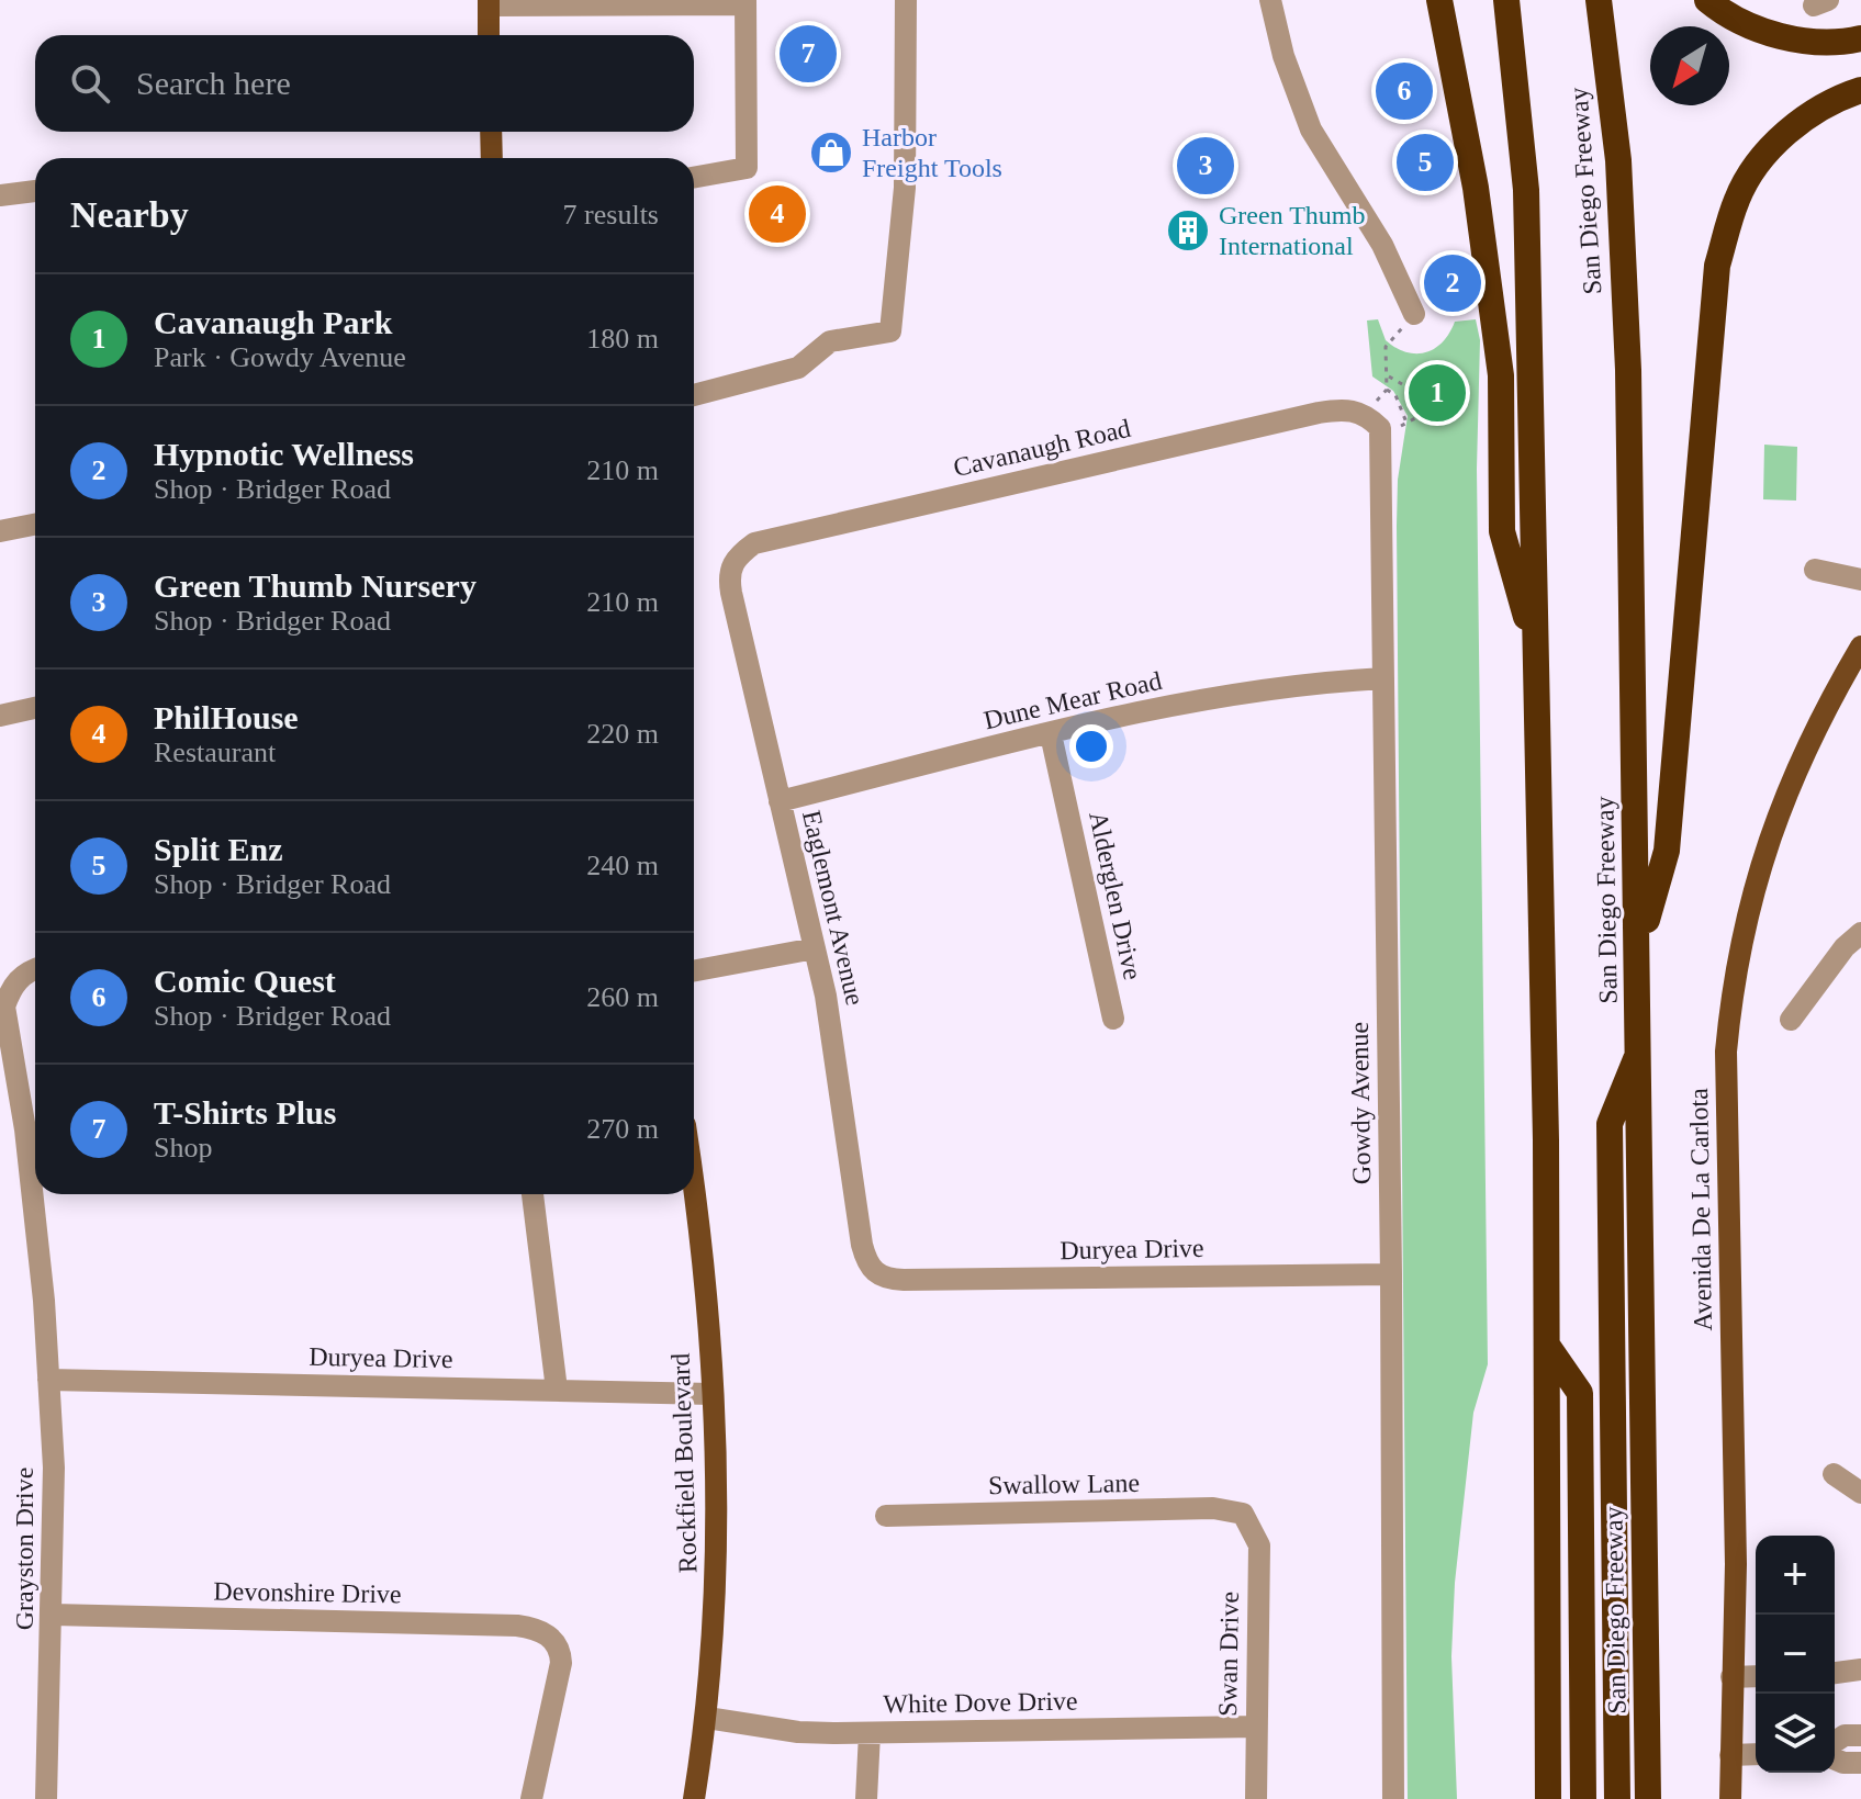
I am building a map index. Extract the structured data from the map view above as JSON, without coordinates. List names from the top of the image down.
{
  "streets": {
    "highway": ["San Diego Freeway"],
    "main road": ["Avenida De La Carlota", "Rockfield Boulevard"],
    "street": [
      "Cavanaugh Road",
      "Dune Mear Road",
      "Alderglen Drive",
      "Eaglemont Avenue",
      "Gowdy Avenue",
      "Duryea Drive",
      "Swallow Lane",
      "Grayston Drive",
      "Devonshire Drive",
      "Swan Drive",
      "White Dove Drive"
    ]
  },
  "crossings": [
    ["Cavanaugh Road", "Eaglemont Avenue"],
    ["Dune Mear Road", "Alderglen Drive"],
    ["Dune Mear Road", "Eaglemont Avenue"],
    ["Dune Mear Road", "Gowdy Avenue"],
    ["Eaglemont Avenue", "Duryea Drive"],
    ["Gowdy Avenue", "Duryea Drive"],
    ["Duryea Drive", "Rockfield Boulevard"],
    ["Duryea Drive", "Grayston Drive"],
    ["Rockfield Boulevard", "White Dove Drive"],
    ["Swallow Lane", "Swan Drive"],
    ["Grayston Drive", "Devonshire Drive"],
    ["Swan Drive", "White Dove Drive"]
  ],
  "places": {
    "shop": ["Harbor Freight Tools"],
    "building": ["Green Thumb International"]
  },
  "north": "bottom left",
  "page": {
    "pins": [
      "7",
      "6",
      "5",
      "3",
      "4",
      "2",
      "1"
    ],
    "search": "Search here",
    "heading": ["Nearby", "7 results"],
    "list": [
      {
        "mark": "1",
        "name": "Cavanaugh Park",
        "note": "Park · Gowdy Avenue",
        "value": "180 m"
      },
      {
        "mark": "2",
        "name": "Hypnotic Wellness",
        "note": "Shop · Bridger Road",
        "value": "210 m"
      },
      {
        "mark": "3",
        "name": "Green Thumb Nursery",
        "note": "Shop · Bridger Road",
        "value": "210 m"
      },
      {
        "mark": "4",
        "name": "PhilHouse",
        "note": "Restaurant",
        "value": "220 m"
      },
      {
        "mark": "5",
        "name": "Split Enz",
        "note": "Shop · Bridger Road",
        "value": "240 m"
      },
      {
        "mark": "6",
        "name": "Comic Quest",
        "note": "Shop · Bridger Road",
        "value": "260 m"
      },
      {
        "mark": "7",
        "name": "T-Shirts Plus",
        "note": "Shop",
        "value": "270 m"
      }
    ],
    "map_buttons": ["+", "−"]
  }
}
